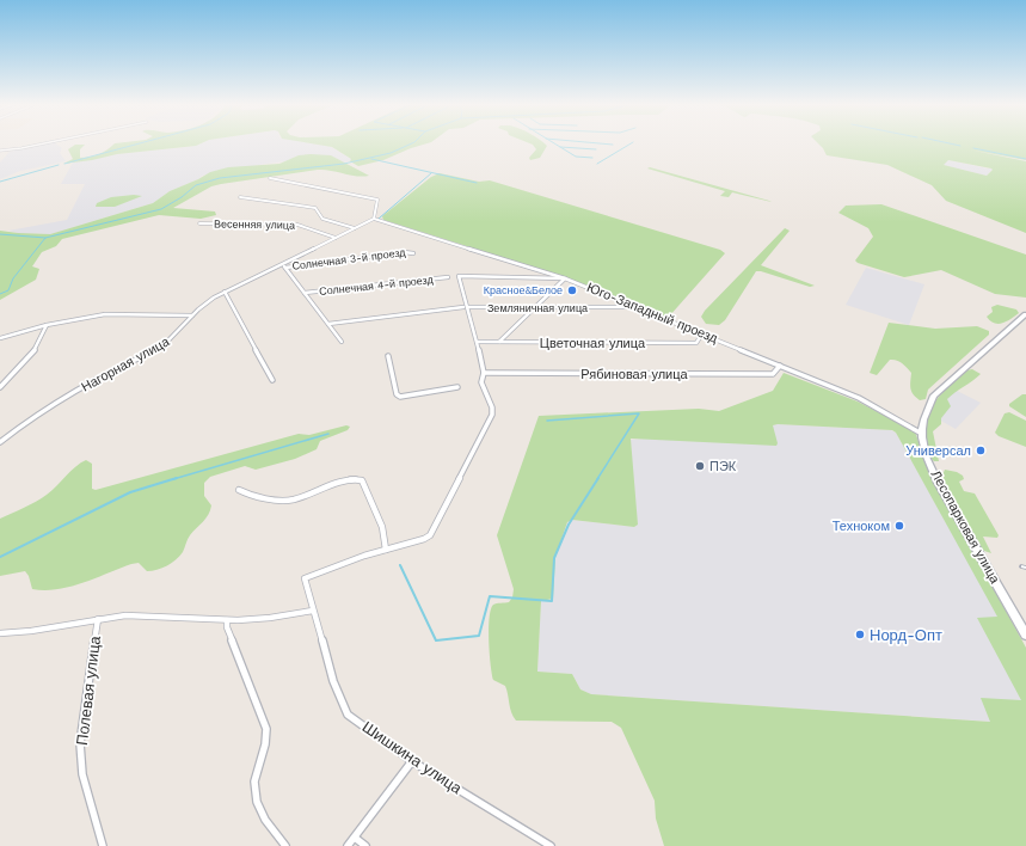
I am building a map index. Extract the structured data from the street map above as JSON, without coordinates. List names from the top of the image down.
{
  "streets": {
    "street": [
      "Весенняя улица",
      "Солнечная 3-й проезд",
      "Солнечная 4-й проезд",
      "Земляничная улица",
      "Юго-Западный проезд",
      "Цветочная улица",
      "Нагорная улица",
      "Рябиновая улица",
      "Лесопарковая улица",
      "Полевая улица",
      "Шишкина улица"
    ]
  },
  "crossings": [
    ["Весенняя улица", "Нагорная улица"],
    ["Земляничная улица", "Юго-Западный проезд"],
    ["Земляничная улица", "Шишкина улица"],
    ["Юго-Западный проезд", "Цветочная улица"],
    ["Юго-Западный проезд", "Нагорная улица"],
    ["Юго-Западный проезд", "Рябиновая улица"],
    ["Юго-Западный проезд", "Лесопарковая улица"],
    ["Юго-Западный проезд", "Шишкина улица"],
    ["Цветочная улица", "Шишкина улица"],
    ["Рябиновая улица", "Шишкина улица"],
    ["Полевая улица", "Шишкина улица"]
  ],
  "places": [
    "Красное&Белое",
    "Универсал",
    "ПЭК",
    "Техноком",
    "Норд-Опт"
  ]
}
